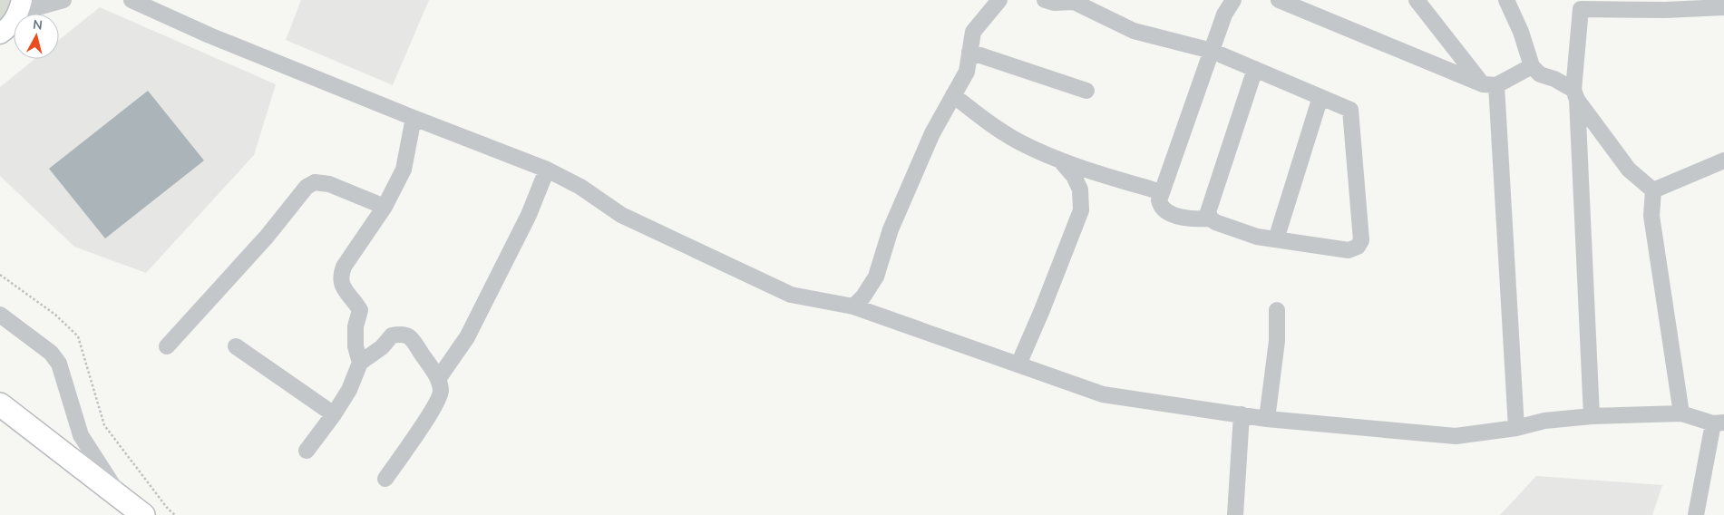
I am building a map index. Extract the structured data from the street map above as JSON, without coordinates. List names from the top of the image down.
{
  "north": "top"
}
